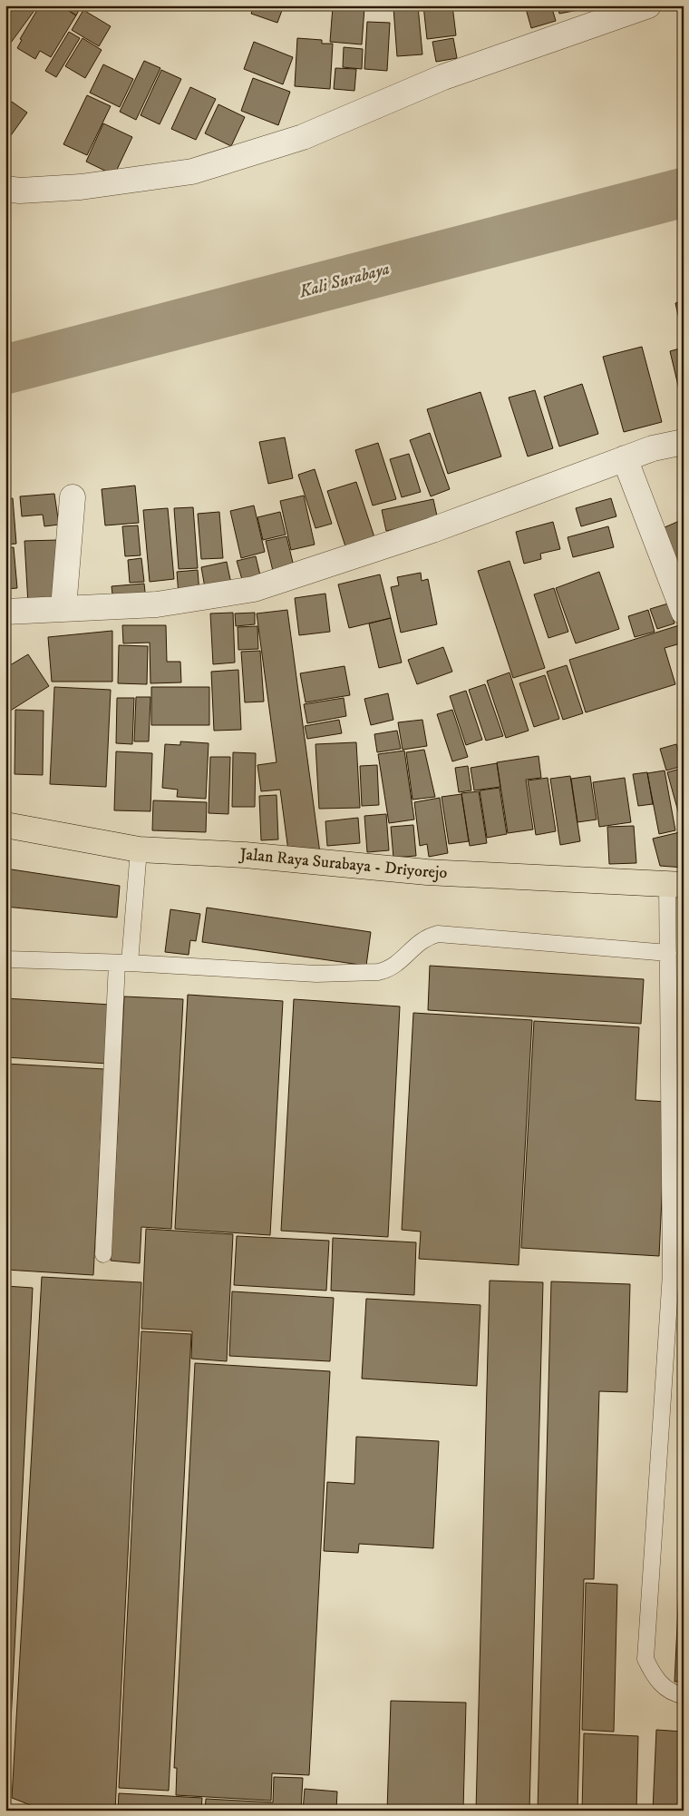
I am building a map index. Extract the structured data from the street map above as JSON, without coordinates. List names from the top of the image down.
{
  "streets": {
    "main road": ["Jalan Raya Surabaya - Driyorejo"]
  },
  "water": ["Kali Surabaya"]
}
